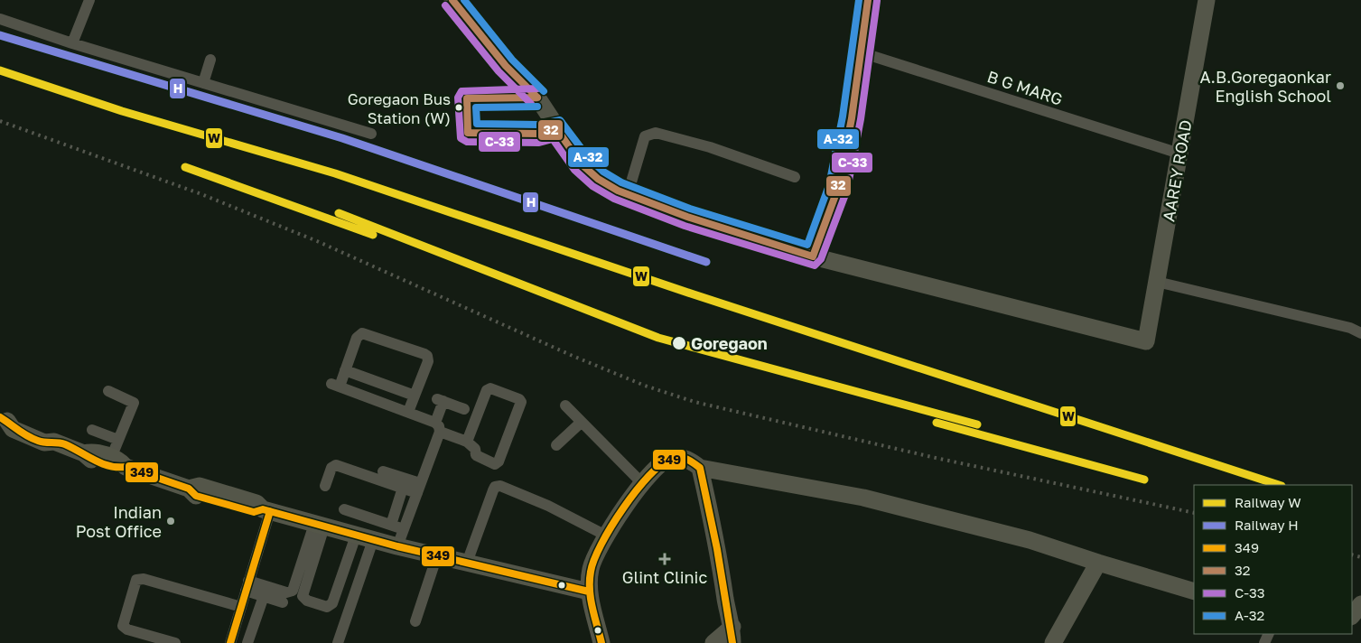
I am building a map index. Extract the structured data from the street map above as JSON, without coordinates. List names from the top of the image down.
{
  "streets": {
    "street": ["B G MARG", "AAREY ROAD"]
  },
  "crossings": [
    ["B G MARG", "AAREY ROAD"]
  ],
  "places": {
    "other": [
      "A.B.Goregaonkar English School",
      "Goregaon Bus Station (W)",
      "Goregaon",
      "Indian Post Office"
    ],
    "health": ["Glint Clinic"]
  },
  "lines": [
    "transit line 32",
    "transit line A-32",
    "transit line C-33",
    "rail line H",
    "rail line W",
    "transit line 349"
  ],
  "legend": [
    "Railway W",
    "Railway H",
    "349",
    "32",
    "C-33",
    "A-32"
  ]
}
